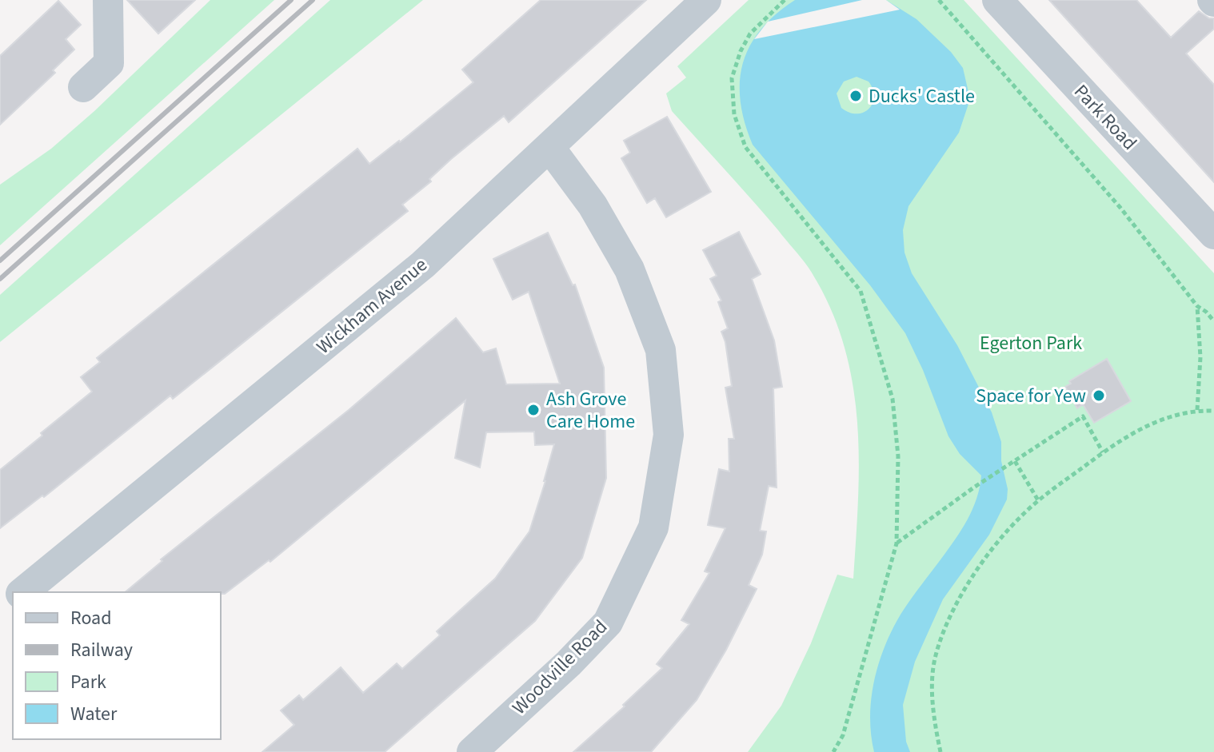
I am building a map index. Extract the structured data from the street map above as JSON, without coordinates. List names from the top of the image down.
{
  "streets": {
    "street": ["Park Road", "Wickham Avenue", "Woodville Road"]
  },
  "crossings": [
    ["Wickham Avenue", "Woodville Road"]
  ],
  "parks": ["Egerton Park"],
  "places": ["Ducks' Castle", "Space for Yew", "Ash Grove Care Home"],
  "legend": [
    "Road",
    "Railway",
    "Park",
    "Water"
  ]
}
